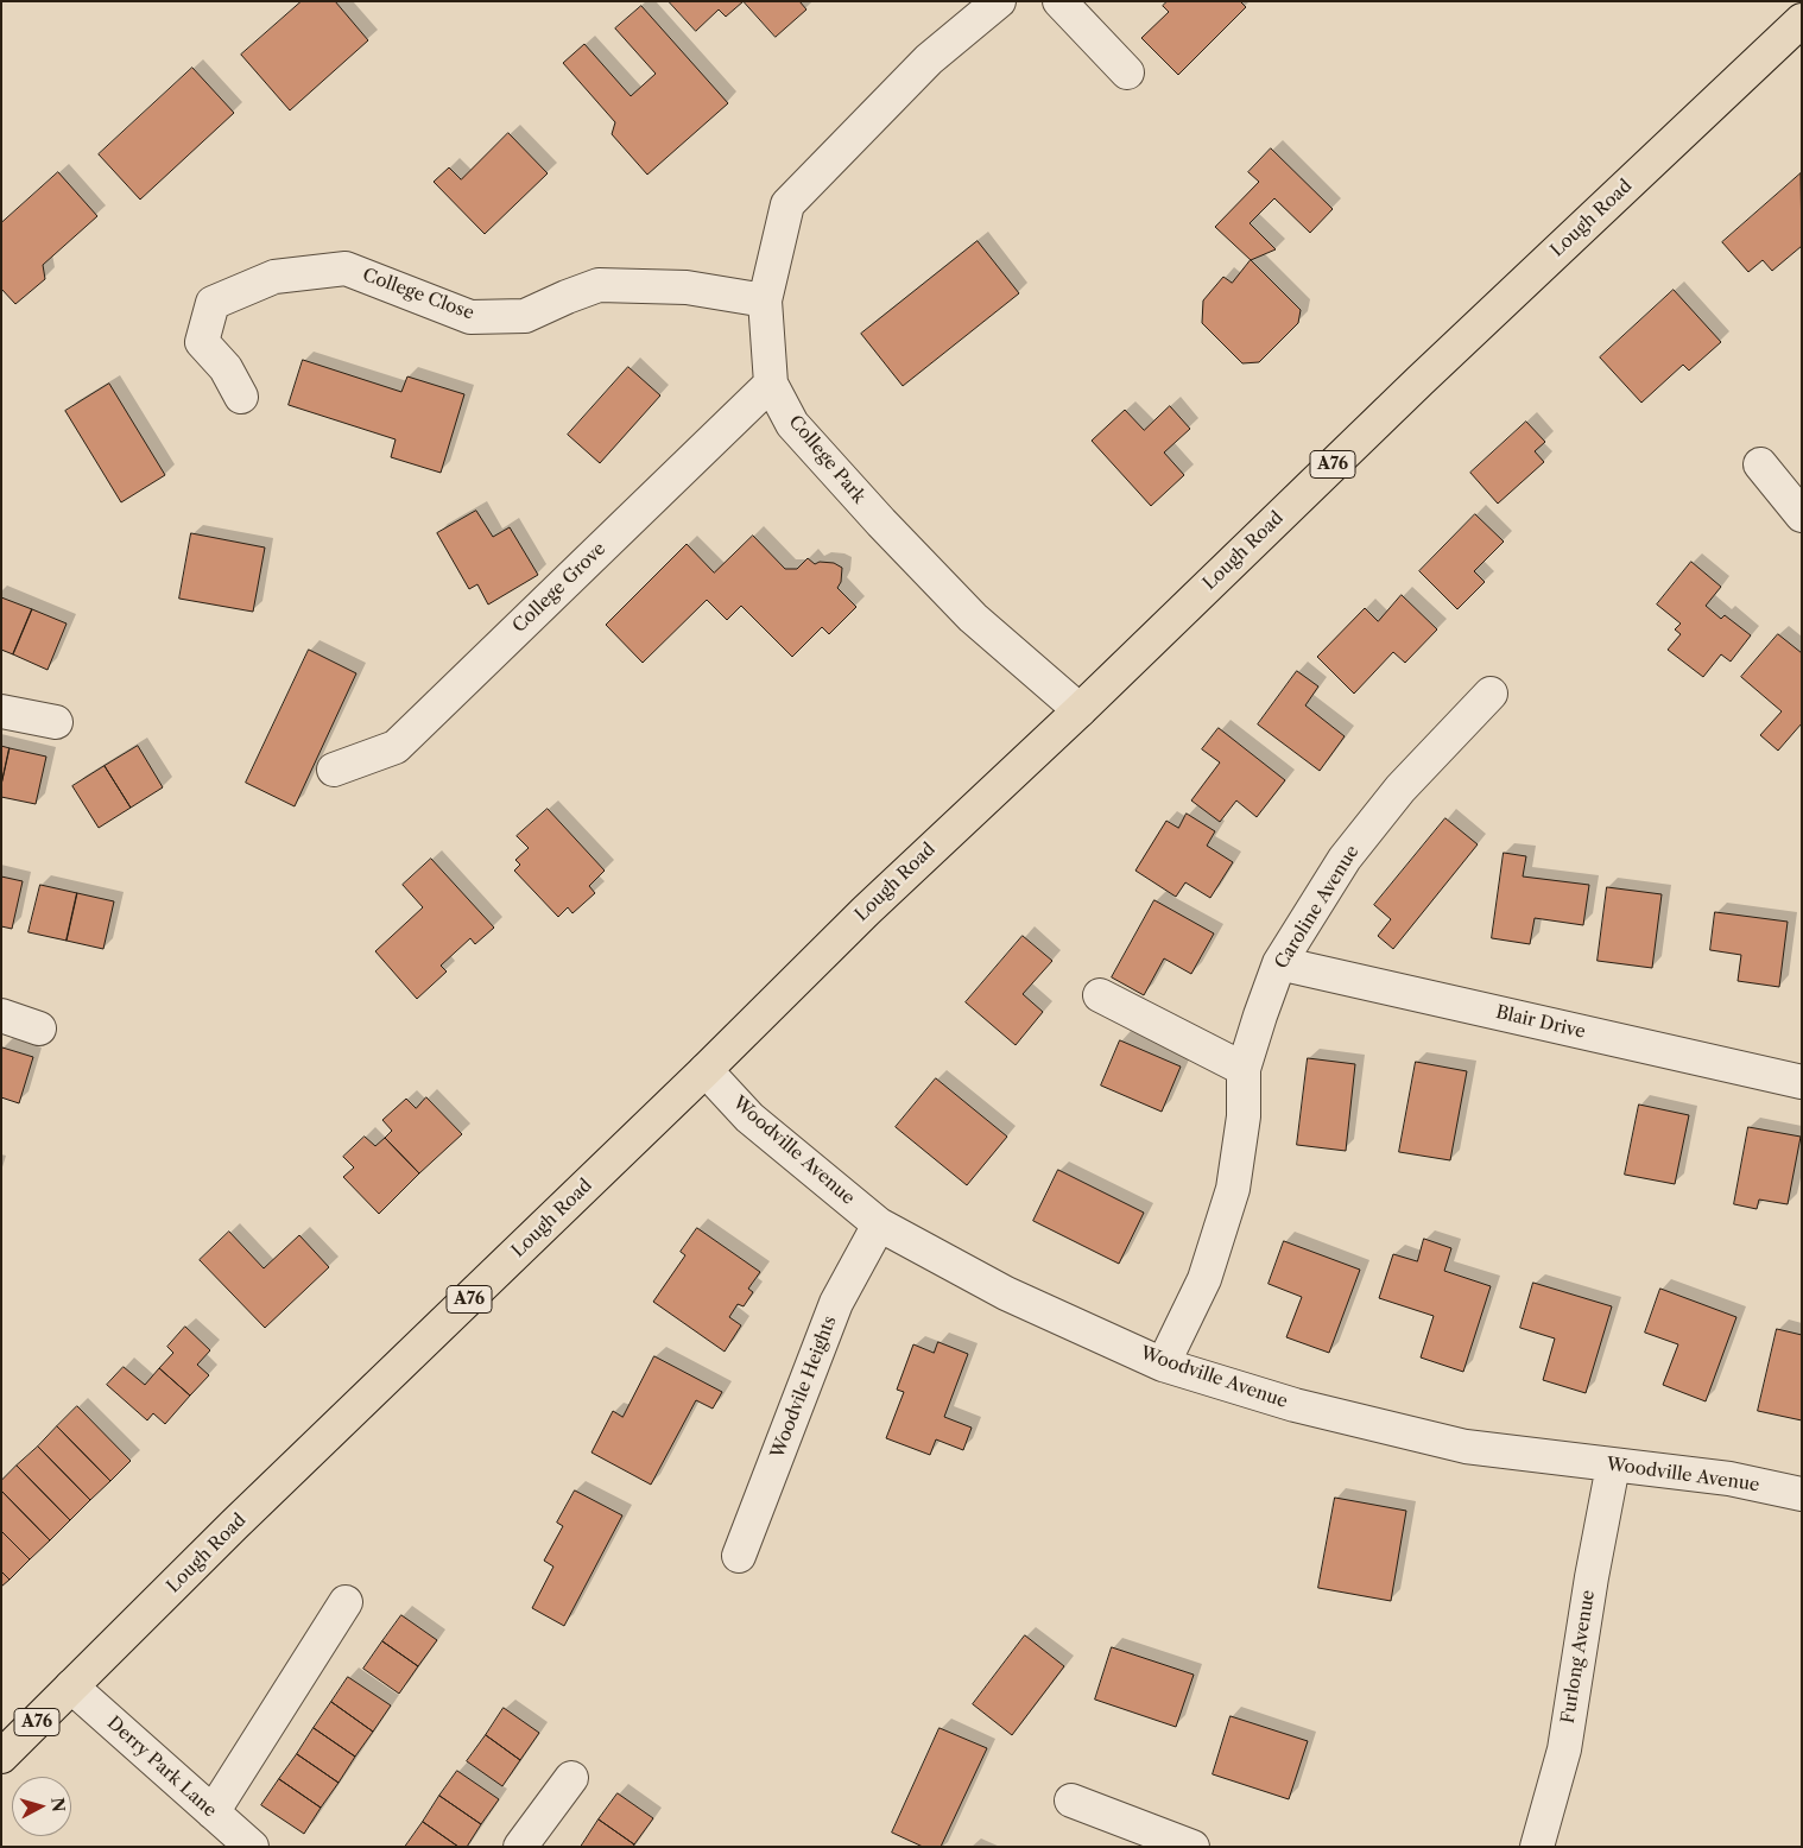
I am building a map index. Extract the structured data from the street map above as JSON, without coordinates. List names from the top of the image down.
{
  "streets": {
    "main road": ["Lough Road", "A76"],
    "street": [
      "College Close",
      "College Park",
      "College Grove",
      "Caroline Avenue",
      "Blair Drive",
      "Woodville Avenue",
      "Woodvile Heights",
      "Furlong Avenue",
      "Derry Park Lane"
    ]
  },
  "crossings": [
    ["Lough Road", "College Park"],
    ["Lough Road", "Woodville Avenue"],
    ["Lough Road", "Derry Park Lane"],
    ["College Close", "College Park"],
    ["College Park", "College Grove"],
    ["Caroline Avenue", "Blair Drive"],
    ["Caroline Avenue", "Woodville Avenue"],
    ["Woodville Avenue", "Woodvile Heights"],
    ["Woodville Avenue", "Furlong Avenue"]
  ],
  "north": "right"
}
